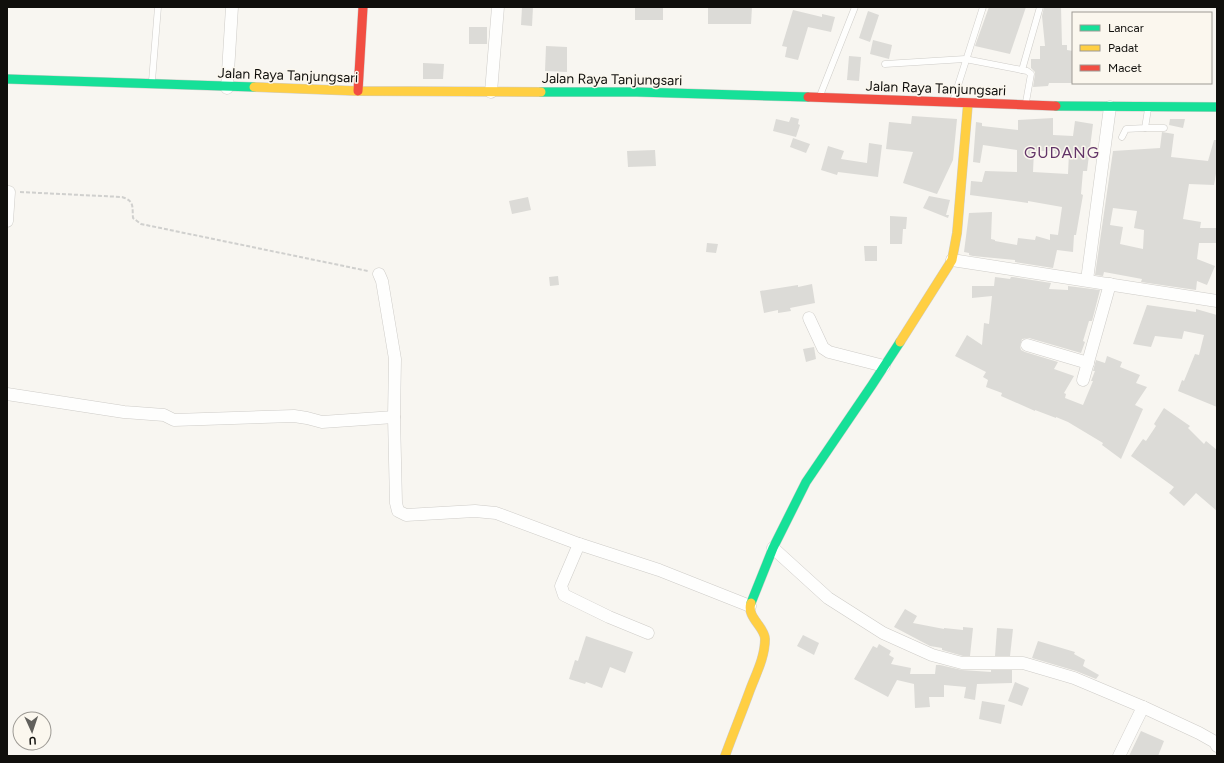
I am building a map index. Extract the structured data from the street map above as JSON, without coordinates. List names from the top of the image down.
{
  "streets": {
    "main road": ["Jalan Raya Tanjungsari"]
  },
  "districts": ["GUDANG"],
  "legend": ["Lancar", "Padat", "Macet"],
  "north": "bottom"
}
